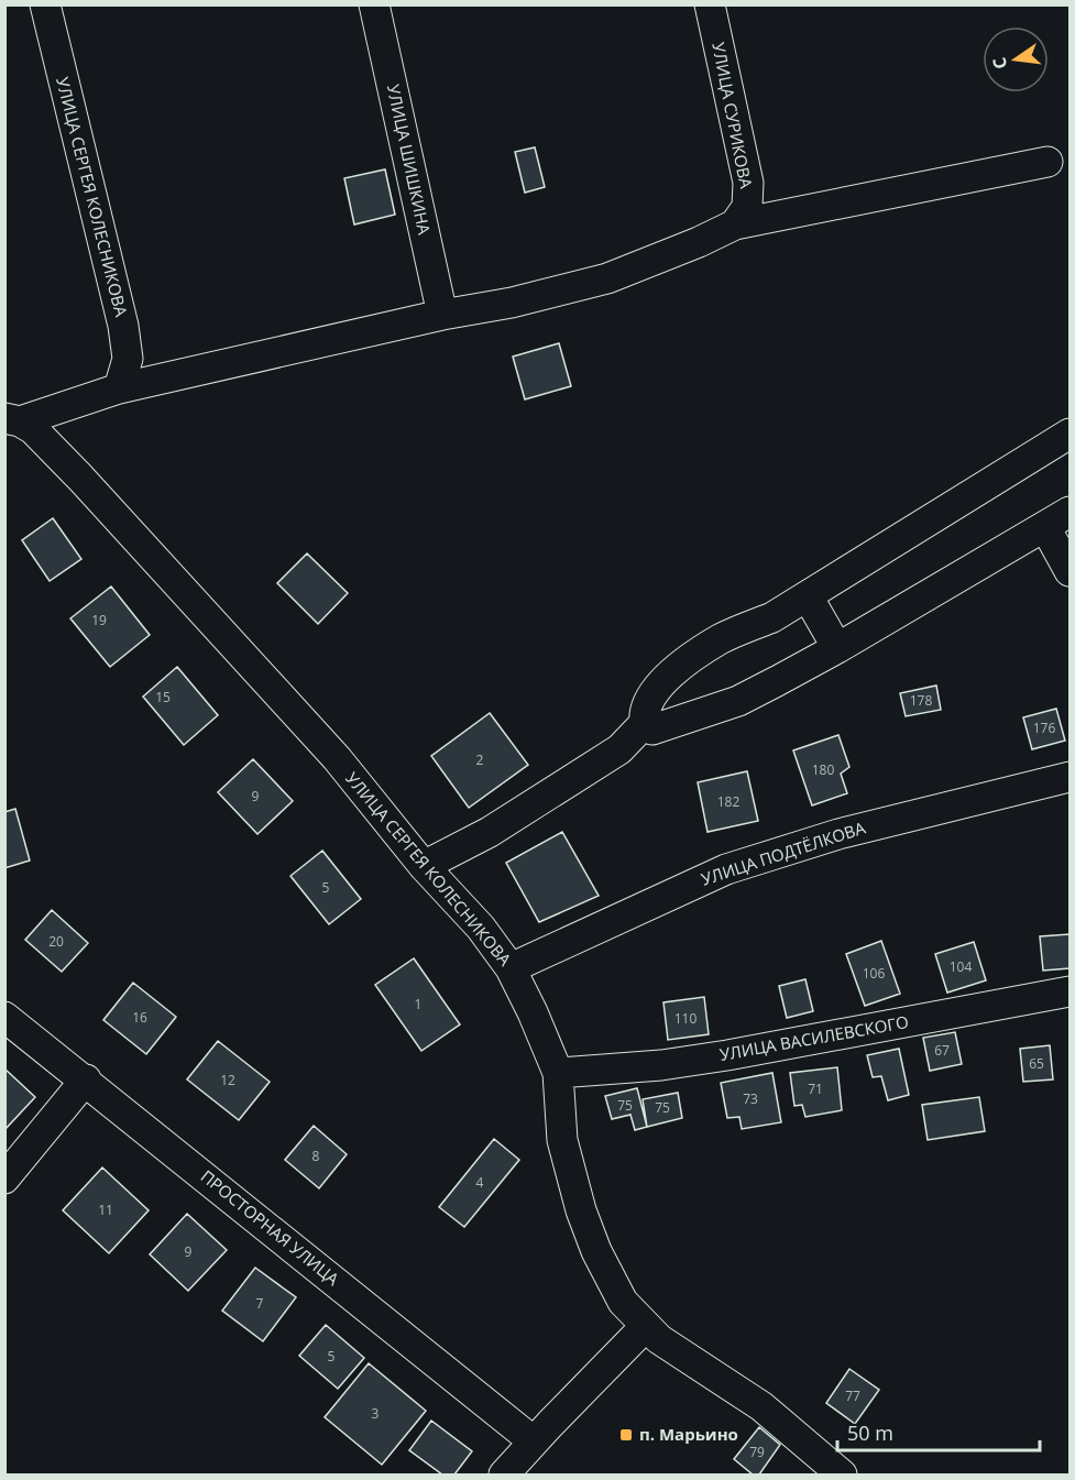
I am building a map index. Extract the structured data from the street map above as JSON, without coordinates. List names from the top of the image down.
{
  "streets": {
    "street": [
      "УЛИЦА СУРИКОВА",
      "УЛИЦА ШИШКИНА",
      "УЛИЦА СЕРГЕЯ КОЛЕСНИКОВА",
      "УЛИЦА ПОДТЁЛКОВА",
      "УЛИЦА ВАСИЛЕВСКОГО",
      "ПРОСТОРНАЯ УЛИЦА"
    ]
  },
  "crossings": [
    ["УЛИЦА СЕРГЕЯ КОЛЕСНИКОВА", "УЛИЦА ПОДТЁЛКОВА"],
    ["УЛИЦА СЕРГЕЯ КОЛЕСНИКОВА", "УЛИЦА ВАСИЛЕВСКОГО"]
  ],
  "places": {
    "transit": ["п. Марьино"]
  },
  "house_numbers": [
    "19",
    "15",
    "178",
    "176",
    "2",
    "180",
    "9",
    "182",
    "5",
    "20",
    "104",
    "106",
    "1",
    "16",
    "110",
    "67",
    "65",
    "12",
    "71",
    "73",
    "75",
    "75",
    "8",
    "4",
    "11",
    "9",
    "7",
    "5",
    "77",
    "3",
    "79"
  ],
  "scale_bar": "50 m",
  "north": "left"
}
